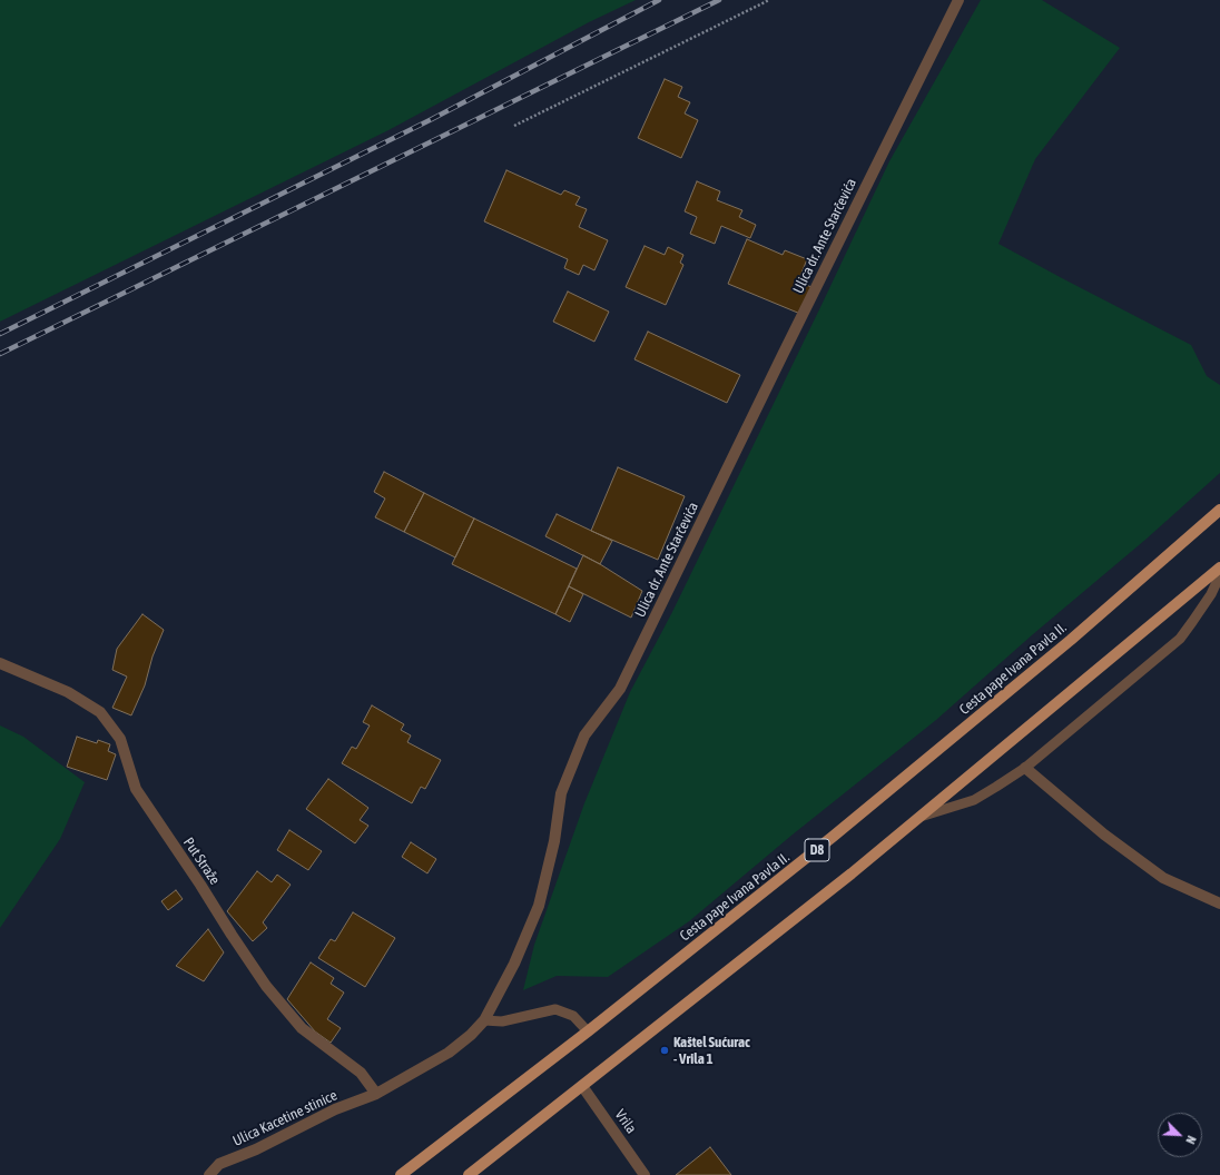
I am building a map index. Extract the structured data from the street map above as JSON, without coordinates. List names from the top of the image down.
{
  "streets": {
    "main road": ["Cesta pape Ivana Pavla II.", "D8"],
    "street": [
      "Ulica dr. Ante Starčevića",
      "Put Straže",
      "Ulica Kacetine stinice",
      "Vrila"
    ]
  },
  "crossings": [
    ["Ulica dr. Ante Starčevića", "Put Straže"],
    ["Ulica dr. Ante Starčevića", "Ulica Kacetine stinice"],
    ["Put Straže", "Ulica Kacetine stinice"]
  ],
  "places": ["Kaštel Sućurac - Vrila 1"],
  "north": "bottom right"
}
